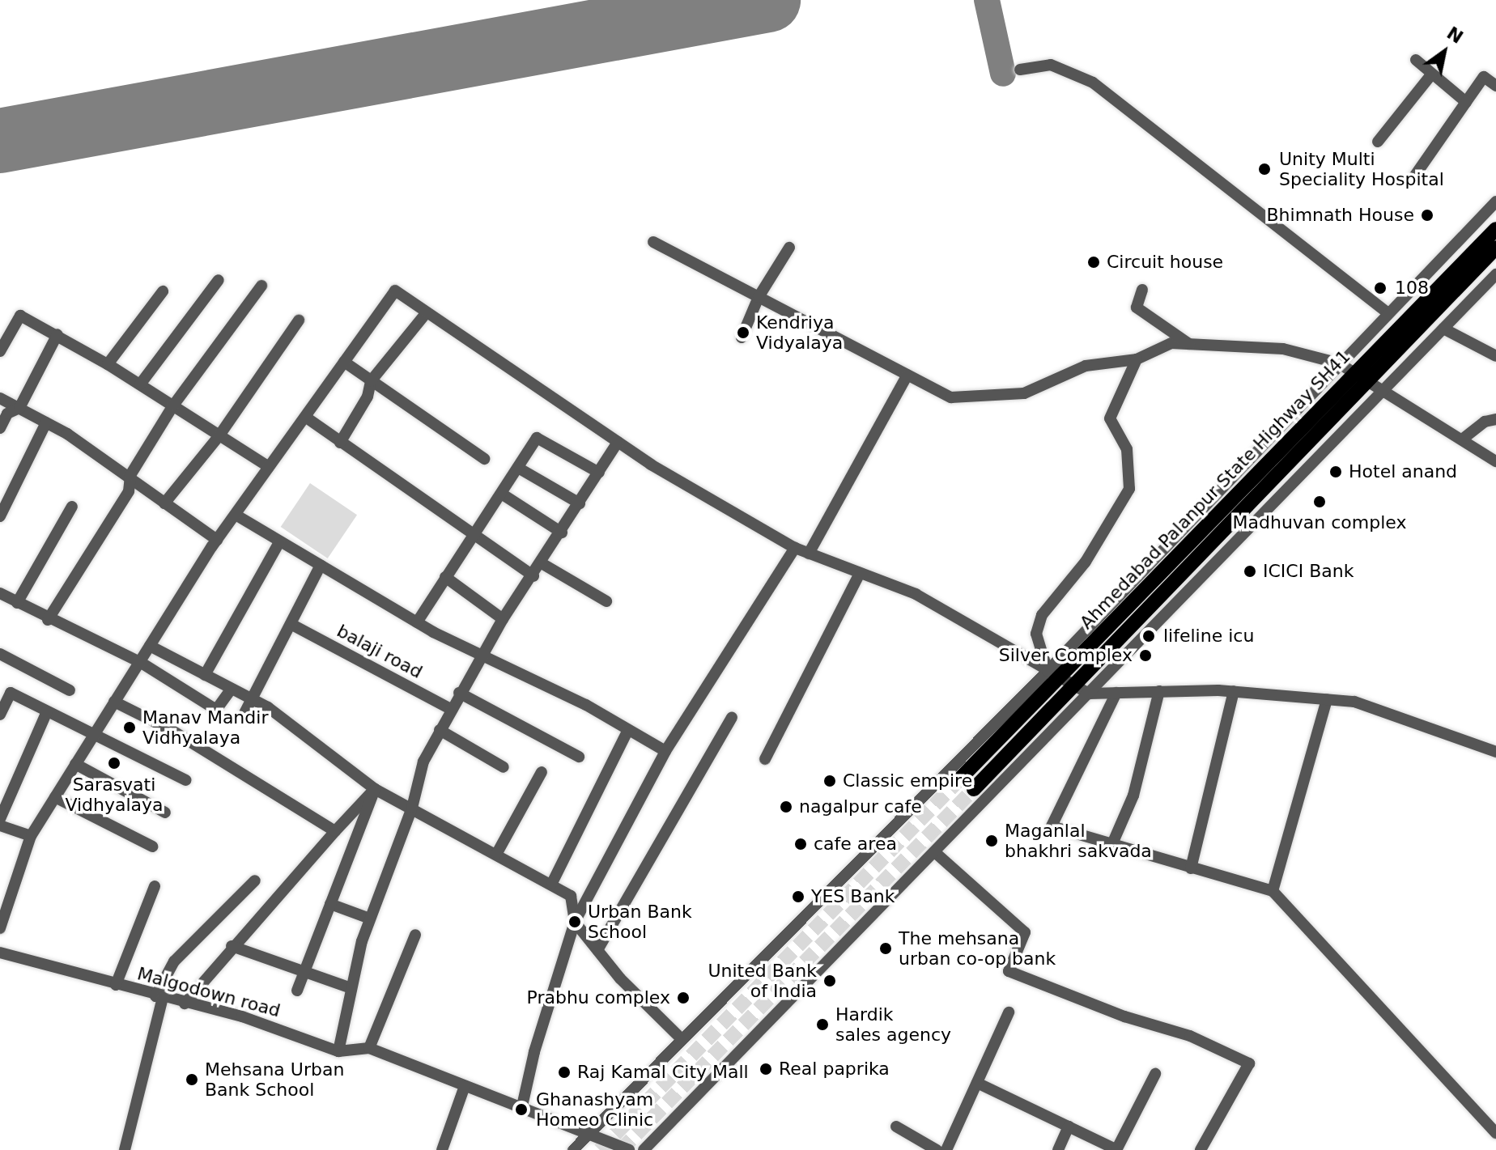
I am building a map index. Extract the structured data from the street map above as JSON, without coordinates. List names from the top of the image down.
{
  "streets": {
    "main road": ["Ahmedabad Palanpur State Highway SH41"],
    "street": ["balaji road", "Malgodown road"]
  },
  "places": [
    "Unity Multi Speciality Hospital",
    "Bhimnath House",
    "Circuit house",
    "108",
    "Kendriya Vidyalaya",
    "Hotel anand",
    "Madhuvan complex",
    "ICICI Bank",
    "lifeline icu",
    "Silver Complex",
    "Manav Mandir Vidhyalaya",
    "Sarasvati Vidhyalaya",
    "Classic empire",
    "nagalpur cafe",
    "Maganlal bhakhri sakvada",
    "cafe area",
    "YES Bank",
    "Urban Bank School",
    "The mehsana urban co-op bank",
    "United Bank of India",
    "Prabhu complex",
    "Hardik sales agency",
    "Real paprika",
    "Raj Kamal City Mall",
    "Mehsana Urban Bank School",
    "Ghanashyam Homeo Clinic"
  ],
  "north": "top right"
}
